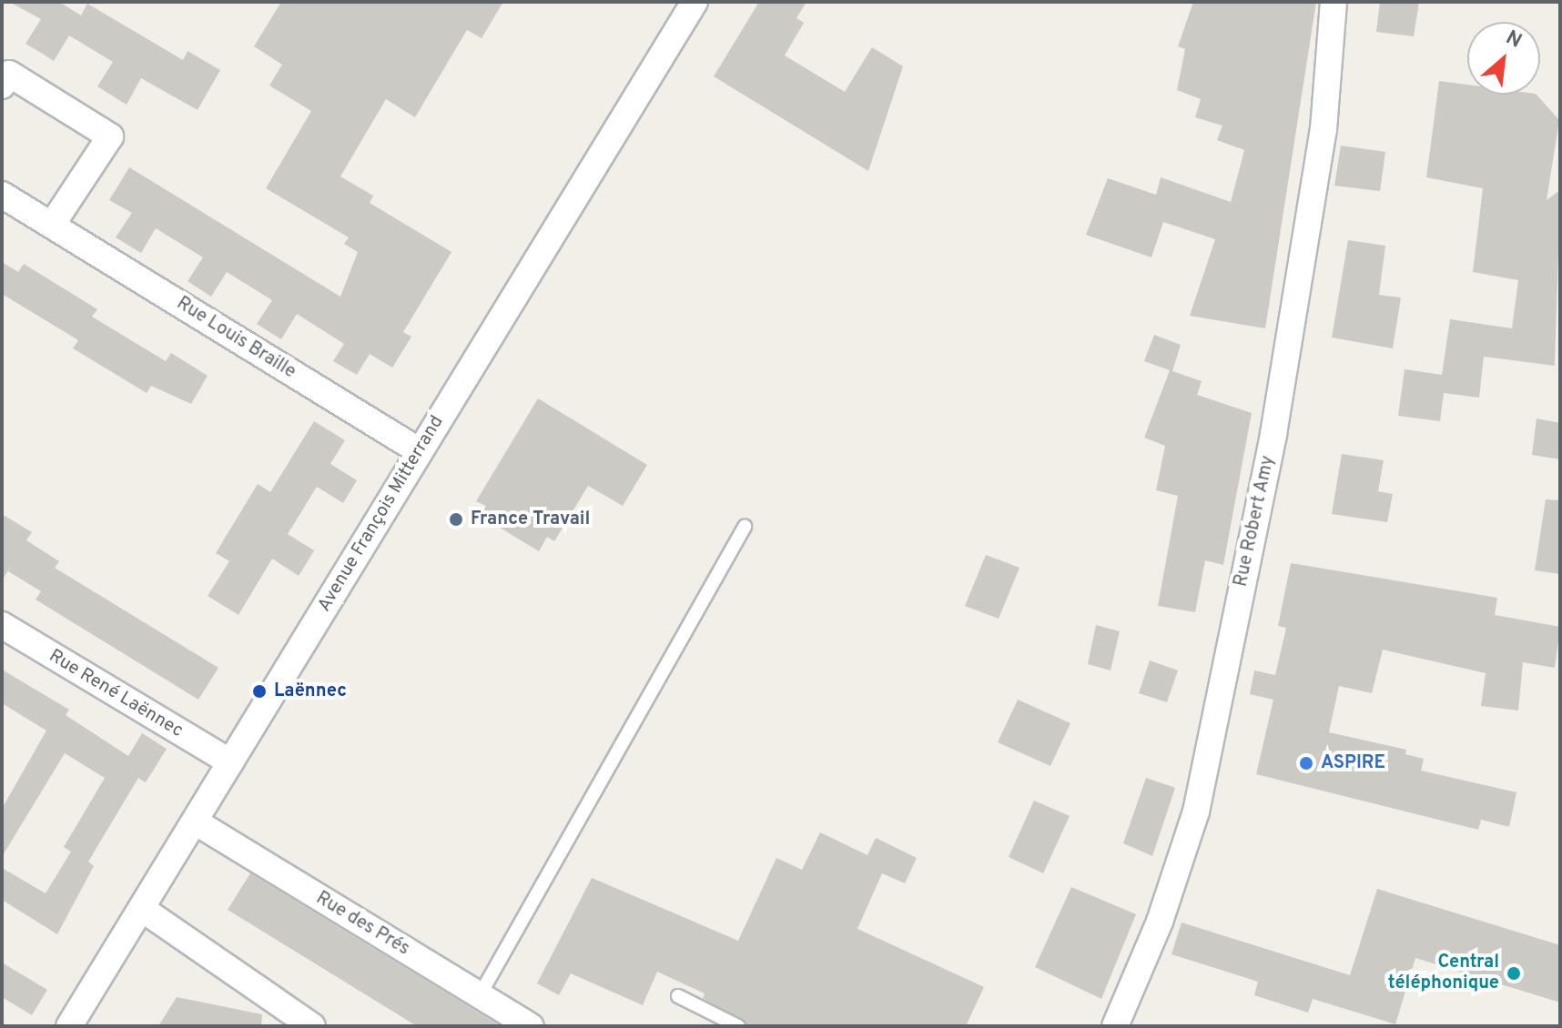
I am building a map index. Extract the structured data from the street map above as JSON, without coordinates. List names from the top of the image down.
{
  "streets": {
    "street": [
      "Rue Louis Braille",
      "Avenue François Mitterrand",
      "Rue Robert Amy",
      "Rue René Laënnec",
      "Rue des Prés"
    ]
  },
  "crossings": [
    ["Rue Louis Braille", "Avenue François Mitterrand"],
    ["Avenue François Mitterrand", "Rue René Laënnec"],
    ["Avenue François Mitterrand", "Rue des Prés"]
  ],
  "places": [
    "France Travail",
    "Laënnec",
    "ASPIRE",
    "Central téléphonique"
  ],
  "north": "top right"
}
